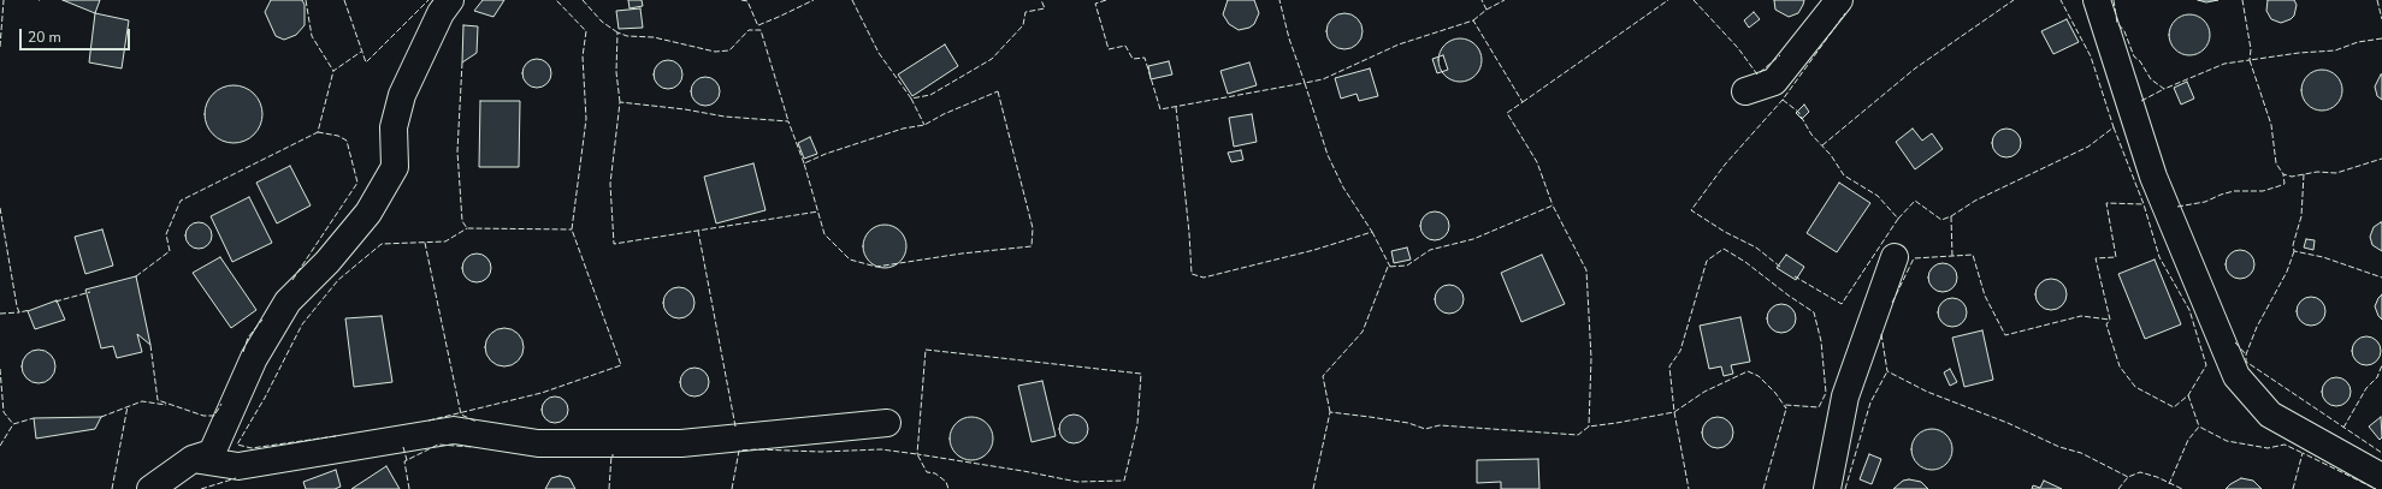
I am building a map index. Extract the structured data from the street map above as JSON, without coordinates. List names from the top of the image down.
{
  "scale_bar": "20 m"
}
